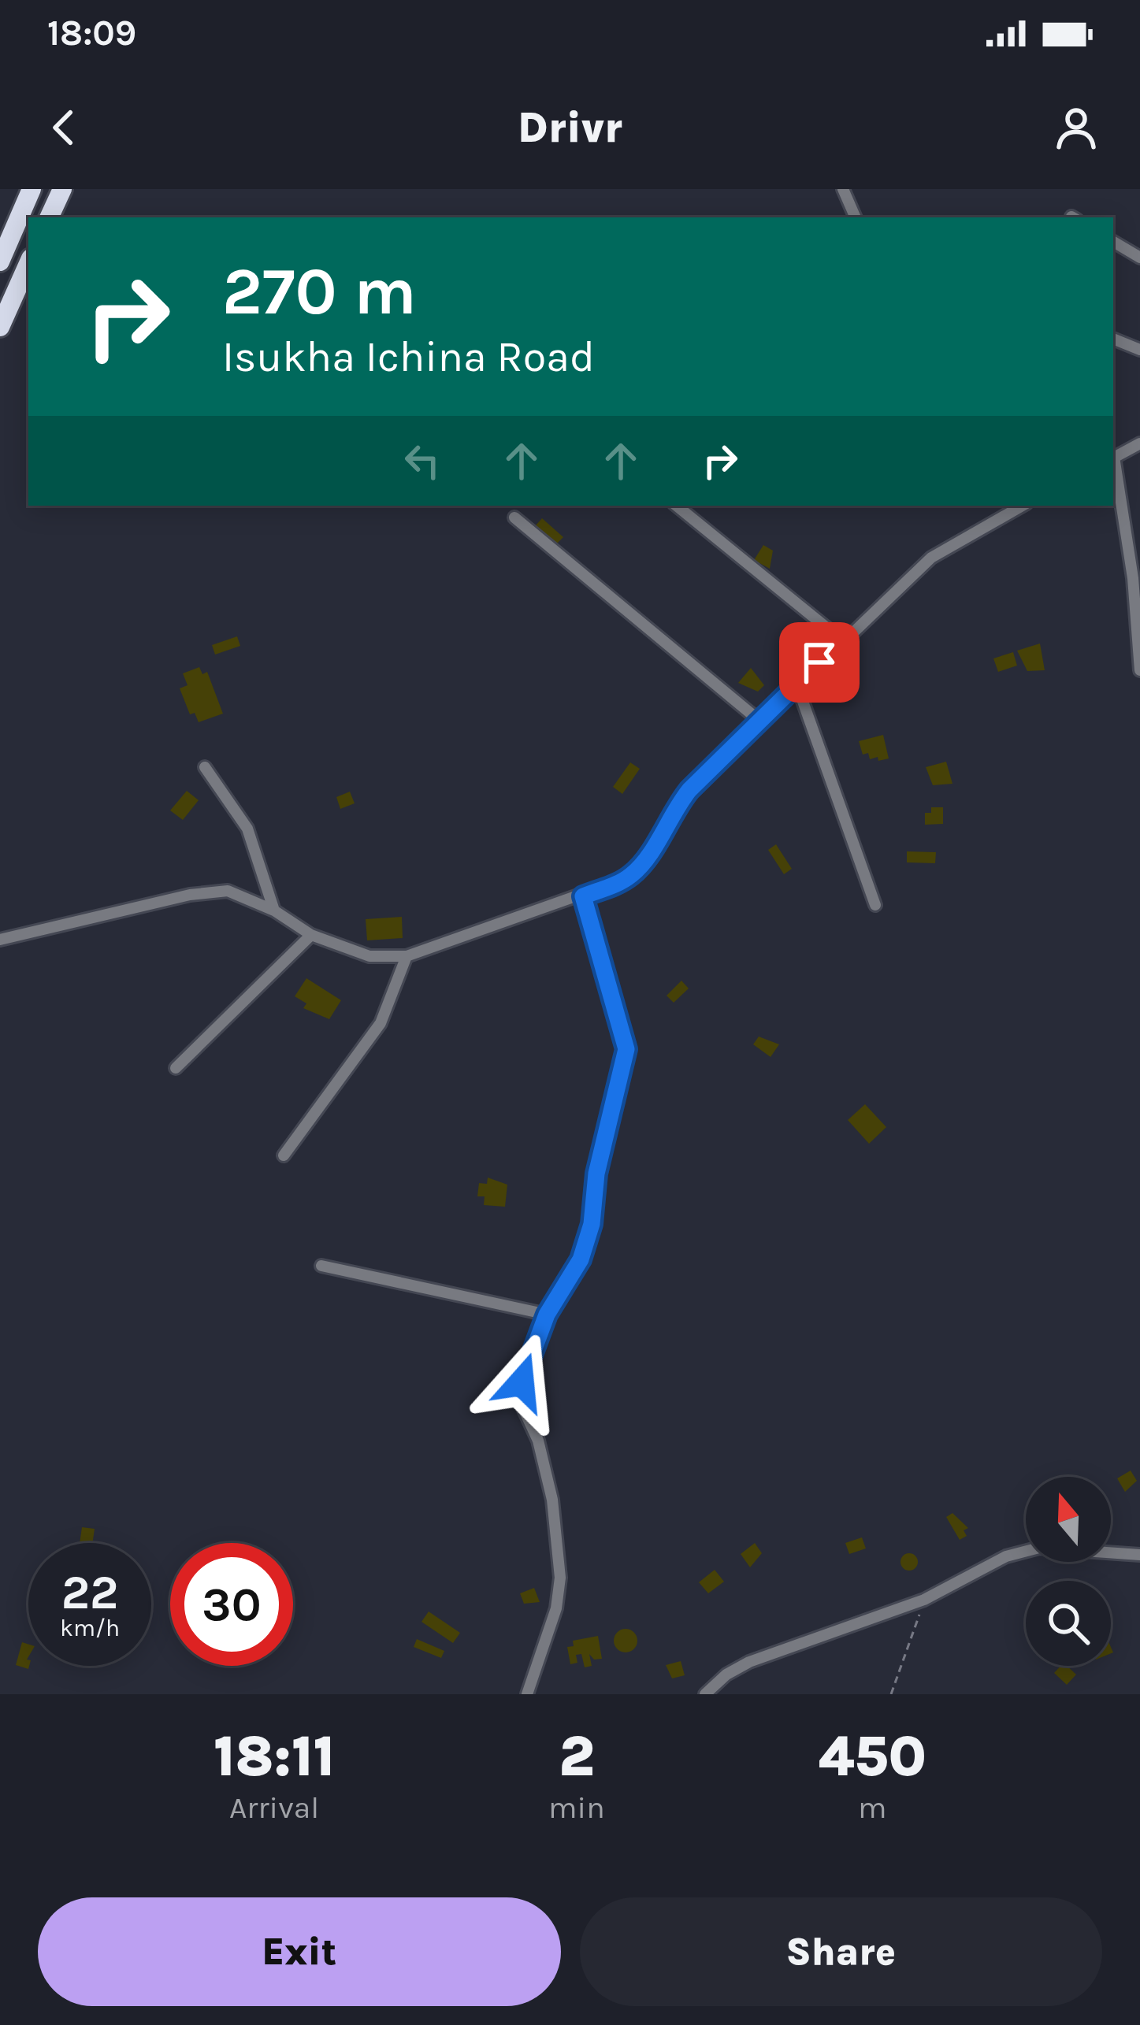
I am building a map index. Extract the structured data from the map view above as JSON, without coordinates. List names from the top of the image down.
{
  "north": "top",
  "page": {
    "status": "18:09",
    "header": "Drivr",
    "turn": ["270 m", "Isukha Ichina Road"],
    "speed": "22 km/h",
    "limit": "30",
    "eta": [
      "18:11",
      "Arrival",
      "2",
      "min",
      "450",
      "m"
    ],
    "buttons": ["Exit", "Share"]
  }
}
